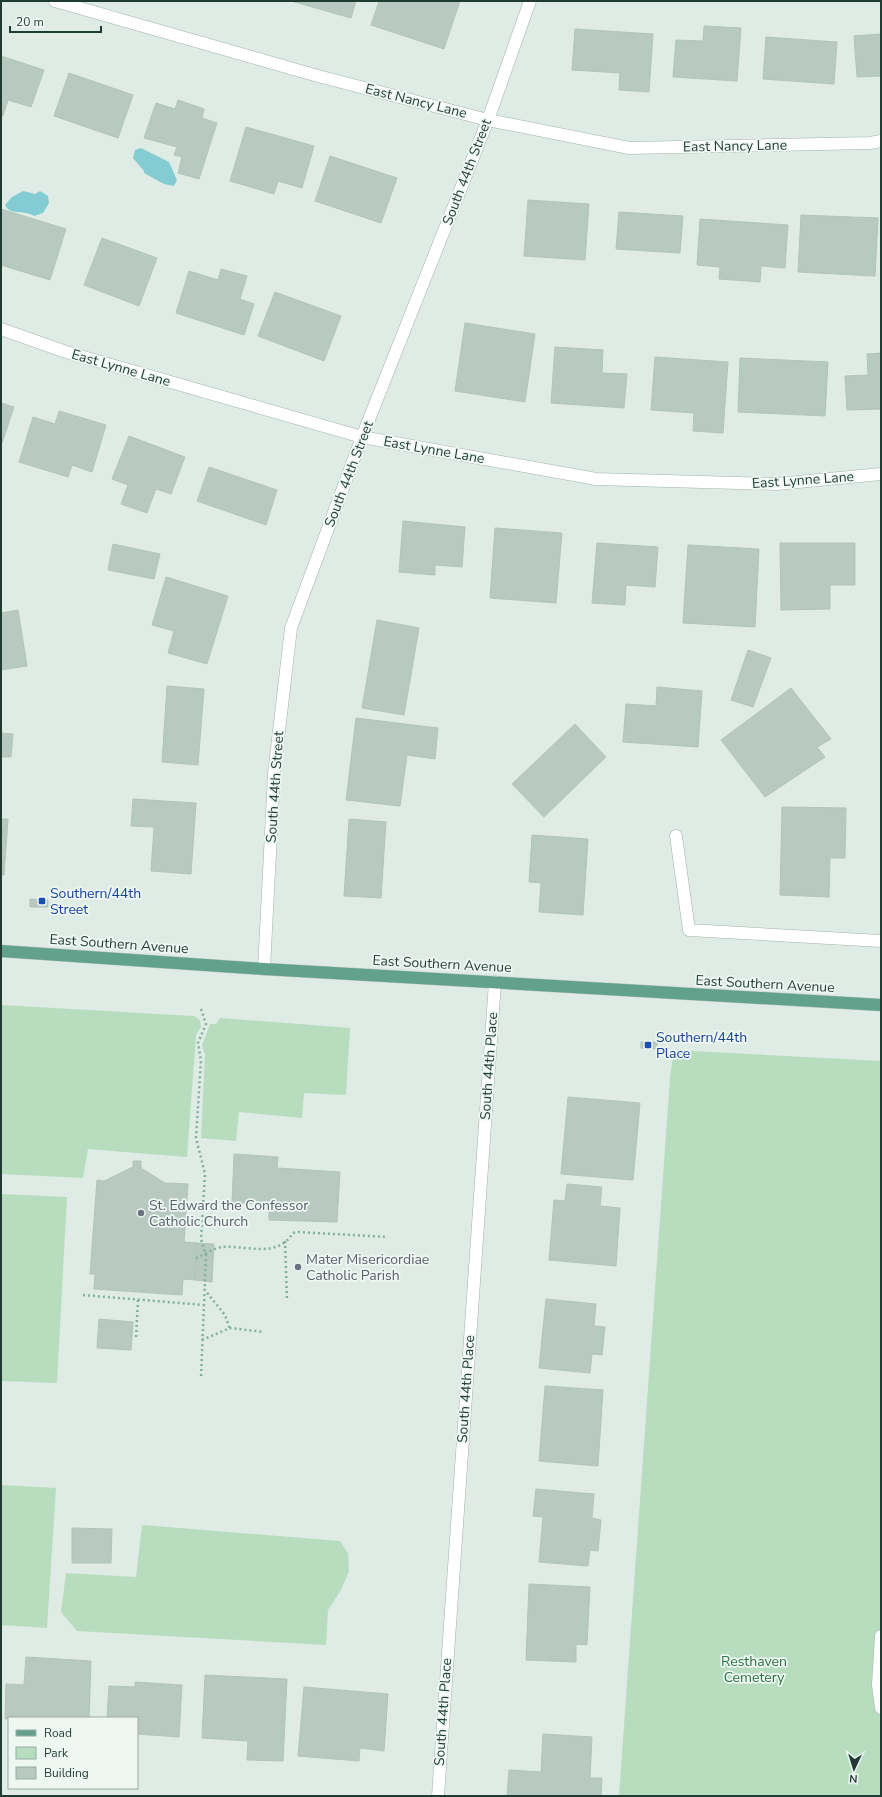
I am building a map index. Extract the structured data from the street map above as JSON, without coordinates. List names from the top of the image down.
{
  "streets": {
    "main road": ["East Southern Avenue"],
    "street": [
      "East Nancy Lane",
      "South 44th Street",
      "East Lynne Lane",
      "South 44th Place"
    ]
  },
  "crossings": [
    ["East Nancy Lane", "South 44th Street"],
    ["South 44th Street", "East Lynne Lane"],
    ["South 44th Street", "East Southern Avenue"],
    ["East Southern Avenue", "South 44th Place"]
  ],
  "parks": ["Resthaven Cemetery"],
  "places": {
    "transit": ["Southern/44th Street", "Southern/44th Place"],
    "other": ["St. Edward the Confessor Catholic Church", "Mater Misericordiae Catholic Parish"]
  },
  "legend": ["Road", "Park", "Building"],
  "scale_bar": "20 m",
  "north": "bottom"
}
